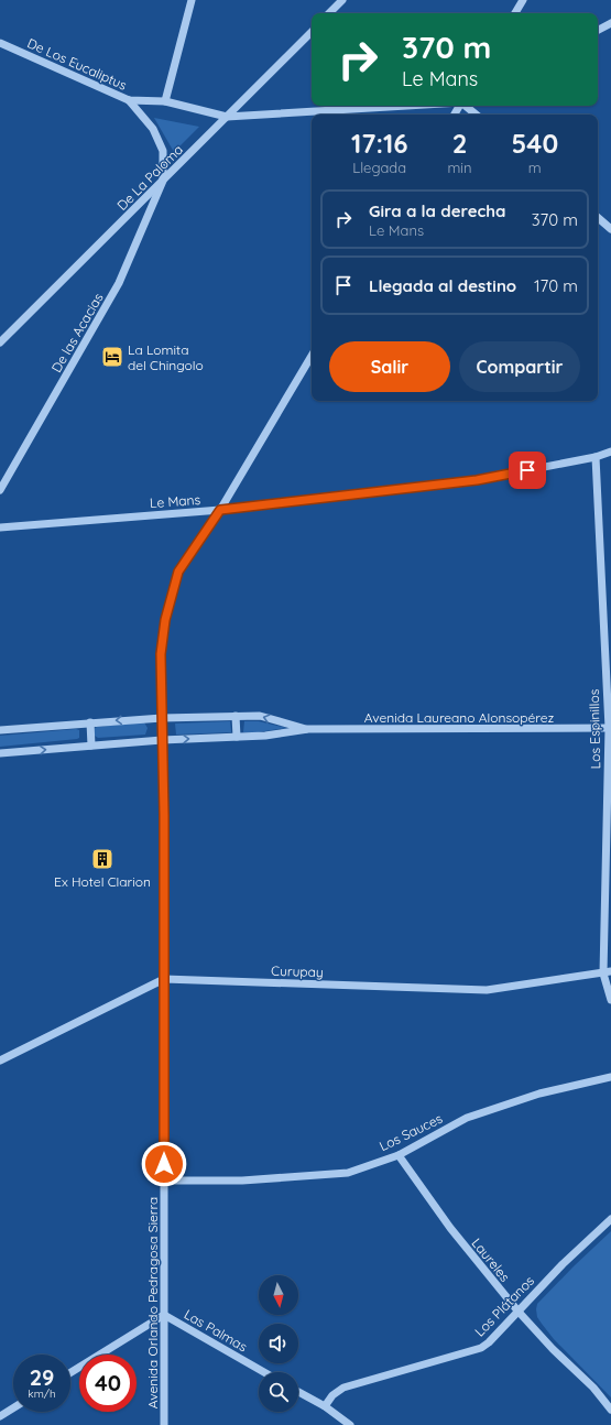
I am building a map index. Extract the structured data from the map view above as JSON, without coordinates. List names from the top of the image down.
{
  "streets": {
    "street": [
      "De Los Eucaliptus",
      "De La Paloma",
      "De las Acacias",
      "Le Mans",
      "Avenida Laureano Alonsopérez",
      "Los Espinillos",
      "Curupay",
      "Los Sauces",
      "Laureles",
      "Avenida Orlando Pedragosa Sierra",
      "Los Plátanos",
      "Las Palmas"
    ]
  },
  "crossings": [
    ["De Los Eucaliptus", "De La Paloma"],
    ["De La Paloma", "De las Acacias"],
    ["Le Mans", "Los Espinillos"],
    ["Le Mans", "Avenida Orlando Pedragosa Sierra"],
    ["Avenida Laureano Alonsopérez", "Los Espinillos"],
    ["Avenida Laureano Alonsopérez", "Avenida Orlando Pedragosa Sierra"],
    ["Los Espinillos", "Curupay"],
    ["Curupay", "Avenida Orlando Pedragosa Sierra"],
    ["Los Sauces", "Laureles"],
    ["Los Sauces", "Avenida Orlando Pedragosa Sierra"],
    ["Laureles", "Los Plátanos"],
    ["Avenida Orlando Pedragosa Sierra", "Las Palmas"]
  ],
  "places": {
    "hotel": ["La Lomita del Chingolo"],
    "building": ["Ex Hotel Clarion"]
  },
  "north": "bottom",
  "page": {
    "turn": ["370 m", "Le Mans"],
    "eta": [
      "17:16",
      "Llegada",
      "2",
      "min",
      "540",
      "m"
    ],
    "list": [
      {
        "name": "Gira a la derecha",
        "note": "Le Mans",
        "value": "370 m"
      },
      {
        "name": "Llegada al destino",
        "value": "170 m"
      }
    ],
    "buttons": ["Salir", "Compartir"],
    "speed": "29 km/h",
    "limit": "40"
  }
}
